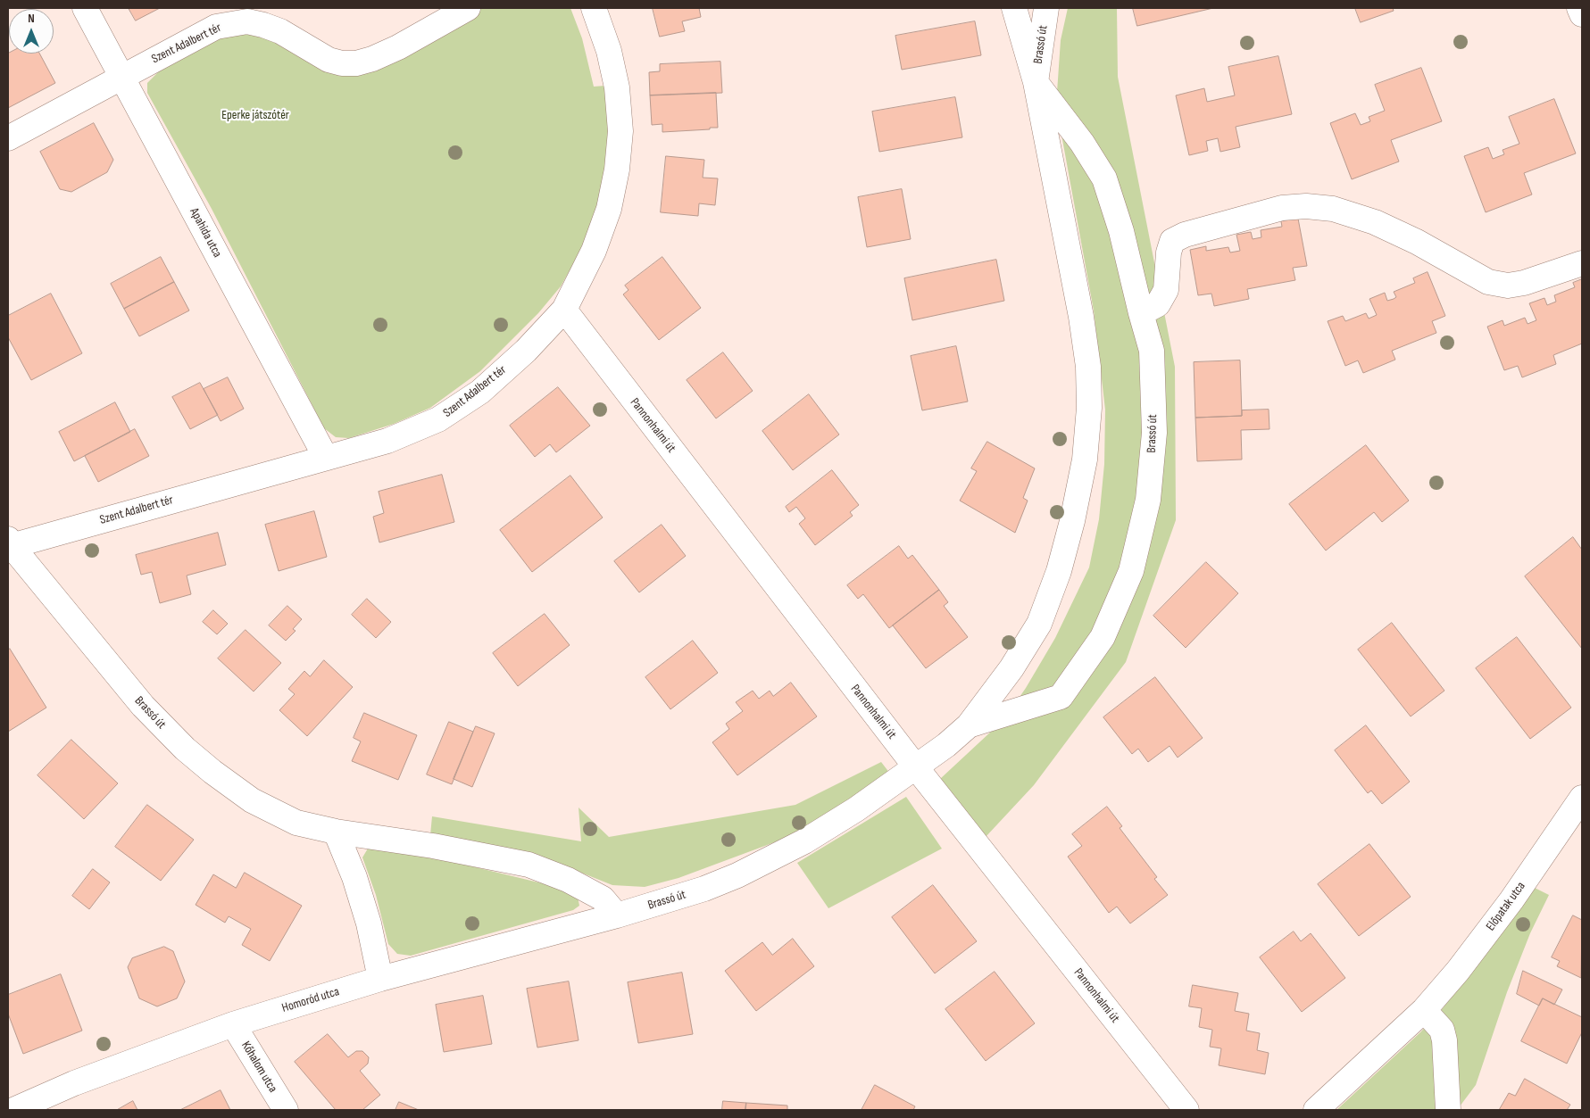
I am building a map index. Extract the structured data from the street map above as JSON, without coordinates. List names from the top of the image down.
{
  "streets": {
    "street": [
      "Szent Adalbert tér",
      "Brassó út",
      "Apahida utca",
      "Pannonhalmi út",
      "Előpatak utca",
      "Homoród utca",
      "Kőhalom utca"
    ]
  },
  "crossings": [
    ["Szent Adalbert tér", "Brassó út"],
    ["Szent Adalbert tér", "Apahida utca"],
    ["Szent Adalbert tér", "Pannonhalmi út"],
    ["Brassó út", "Pannonhalmi út"],
    ["Brassó út", "Homoród utca"],
    ["Homoród utca", "Kőhalom utca"]
  ],
  "parks": ["Eperke játszótér"],
  "north": "top"
}
